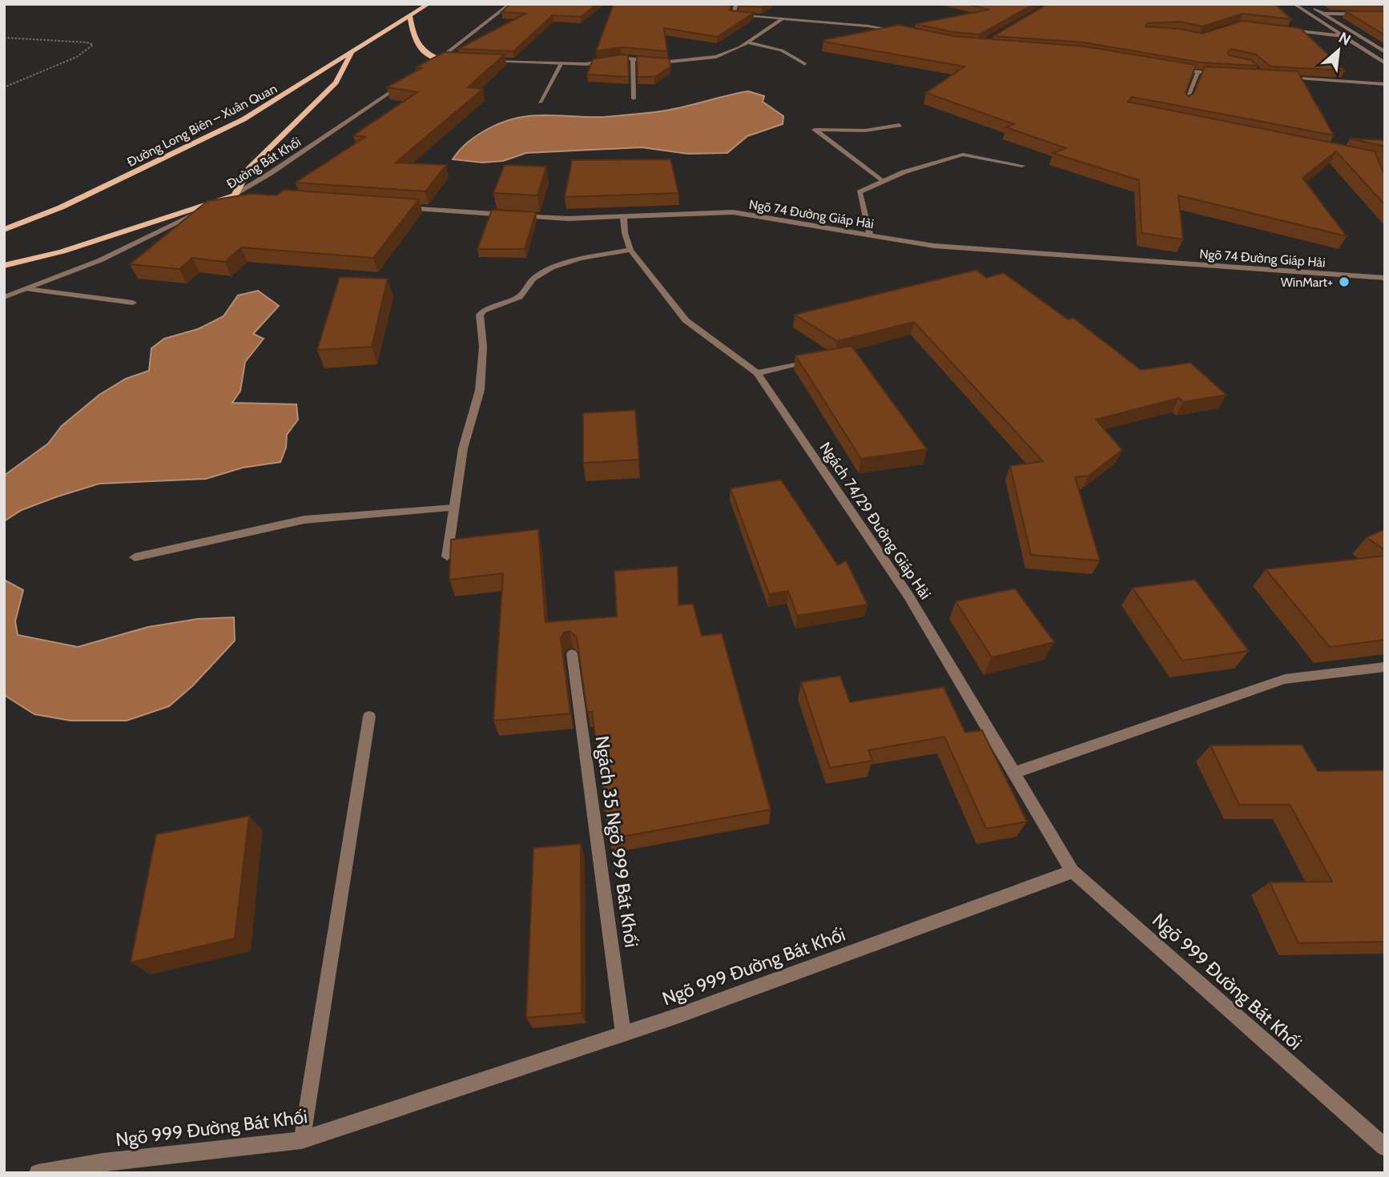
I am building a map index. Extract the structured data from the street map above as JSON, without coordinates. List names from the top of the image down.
{
  "streets": {
    "main road": ["Đường Long Biên – Xuân Quan"],
    "street": [
      "Đường Bát Khối",
      "Ngõ 74 Đường Giáp Hải",
      "Ngách 74/29 Đường Giáp Hải",
      "Ngách 35 Ngõ 999 Bát Khối",
      "Ngõ 999 Đường Bát Khối"
    ]
  },
  "crossings": [
    ["Ngõ 74 Đường Giáp Hải", "Ngách 74/29 Đường Giáp Hải"],
    ["Ngách 74/29 Đường Giáp Hải", "Ngõ 999 Đường Bát Khối"],
    ["Ngách 35 Ngõ 999 Bát Khối", "Ngõ 999 Đường Bát Khối"]
  ],
  "places": ["WinMart+"],
  "north": "top right"
}
